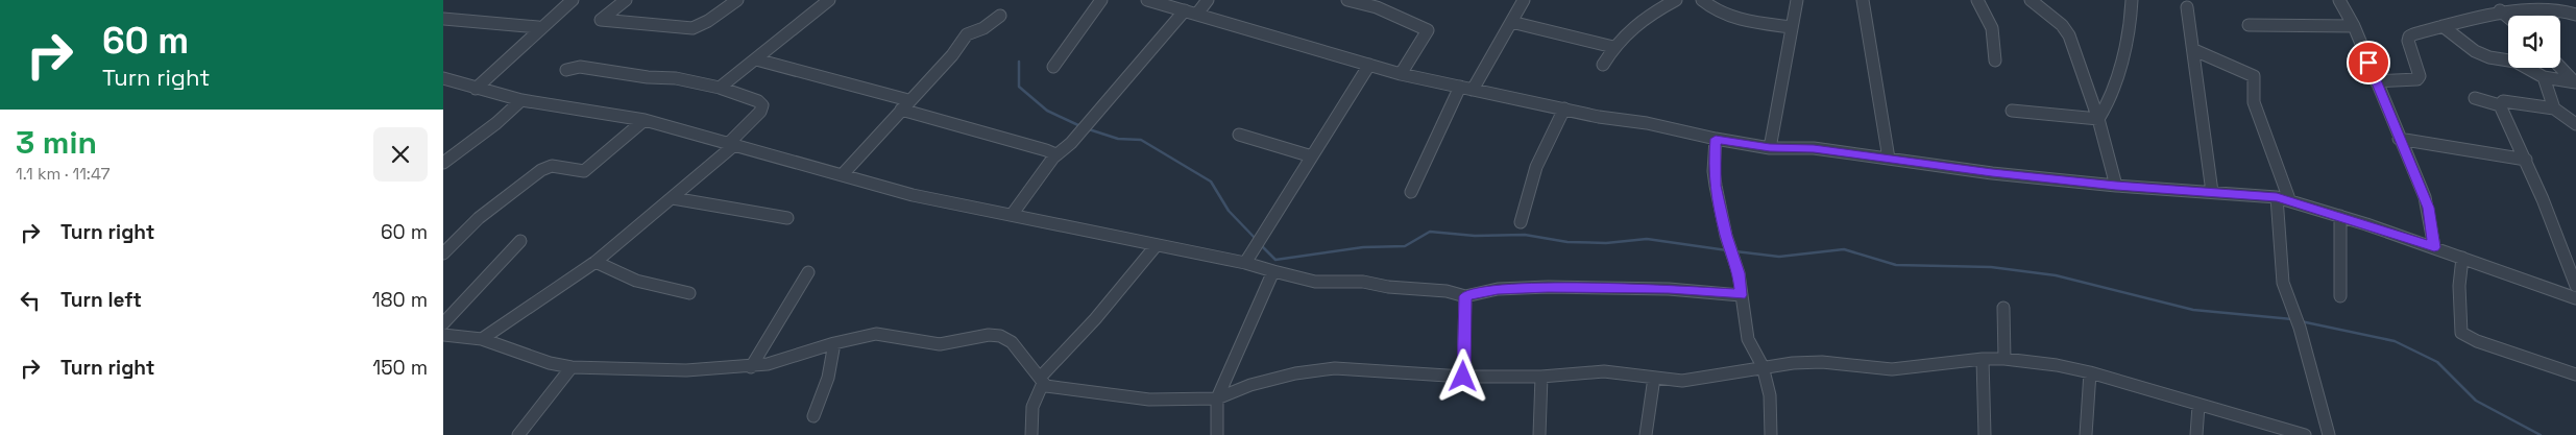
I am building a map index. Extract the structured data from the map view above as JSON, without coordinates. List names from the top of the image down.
{
  "page": {
    "turn": ["60 m", "Turn right"],
    "heading": ["3 min", "1.1 km · 11:47"],
    "list": [
      {
        "name": "Turn right",
        "value": "60 m"
      },
      {
        "name": "Turn left",
        "value": "180 m"
      },
      {
        "name": "Turn right",
        "value": "150 m"
      }
    ]
  }
}
